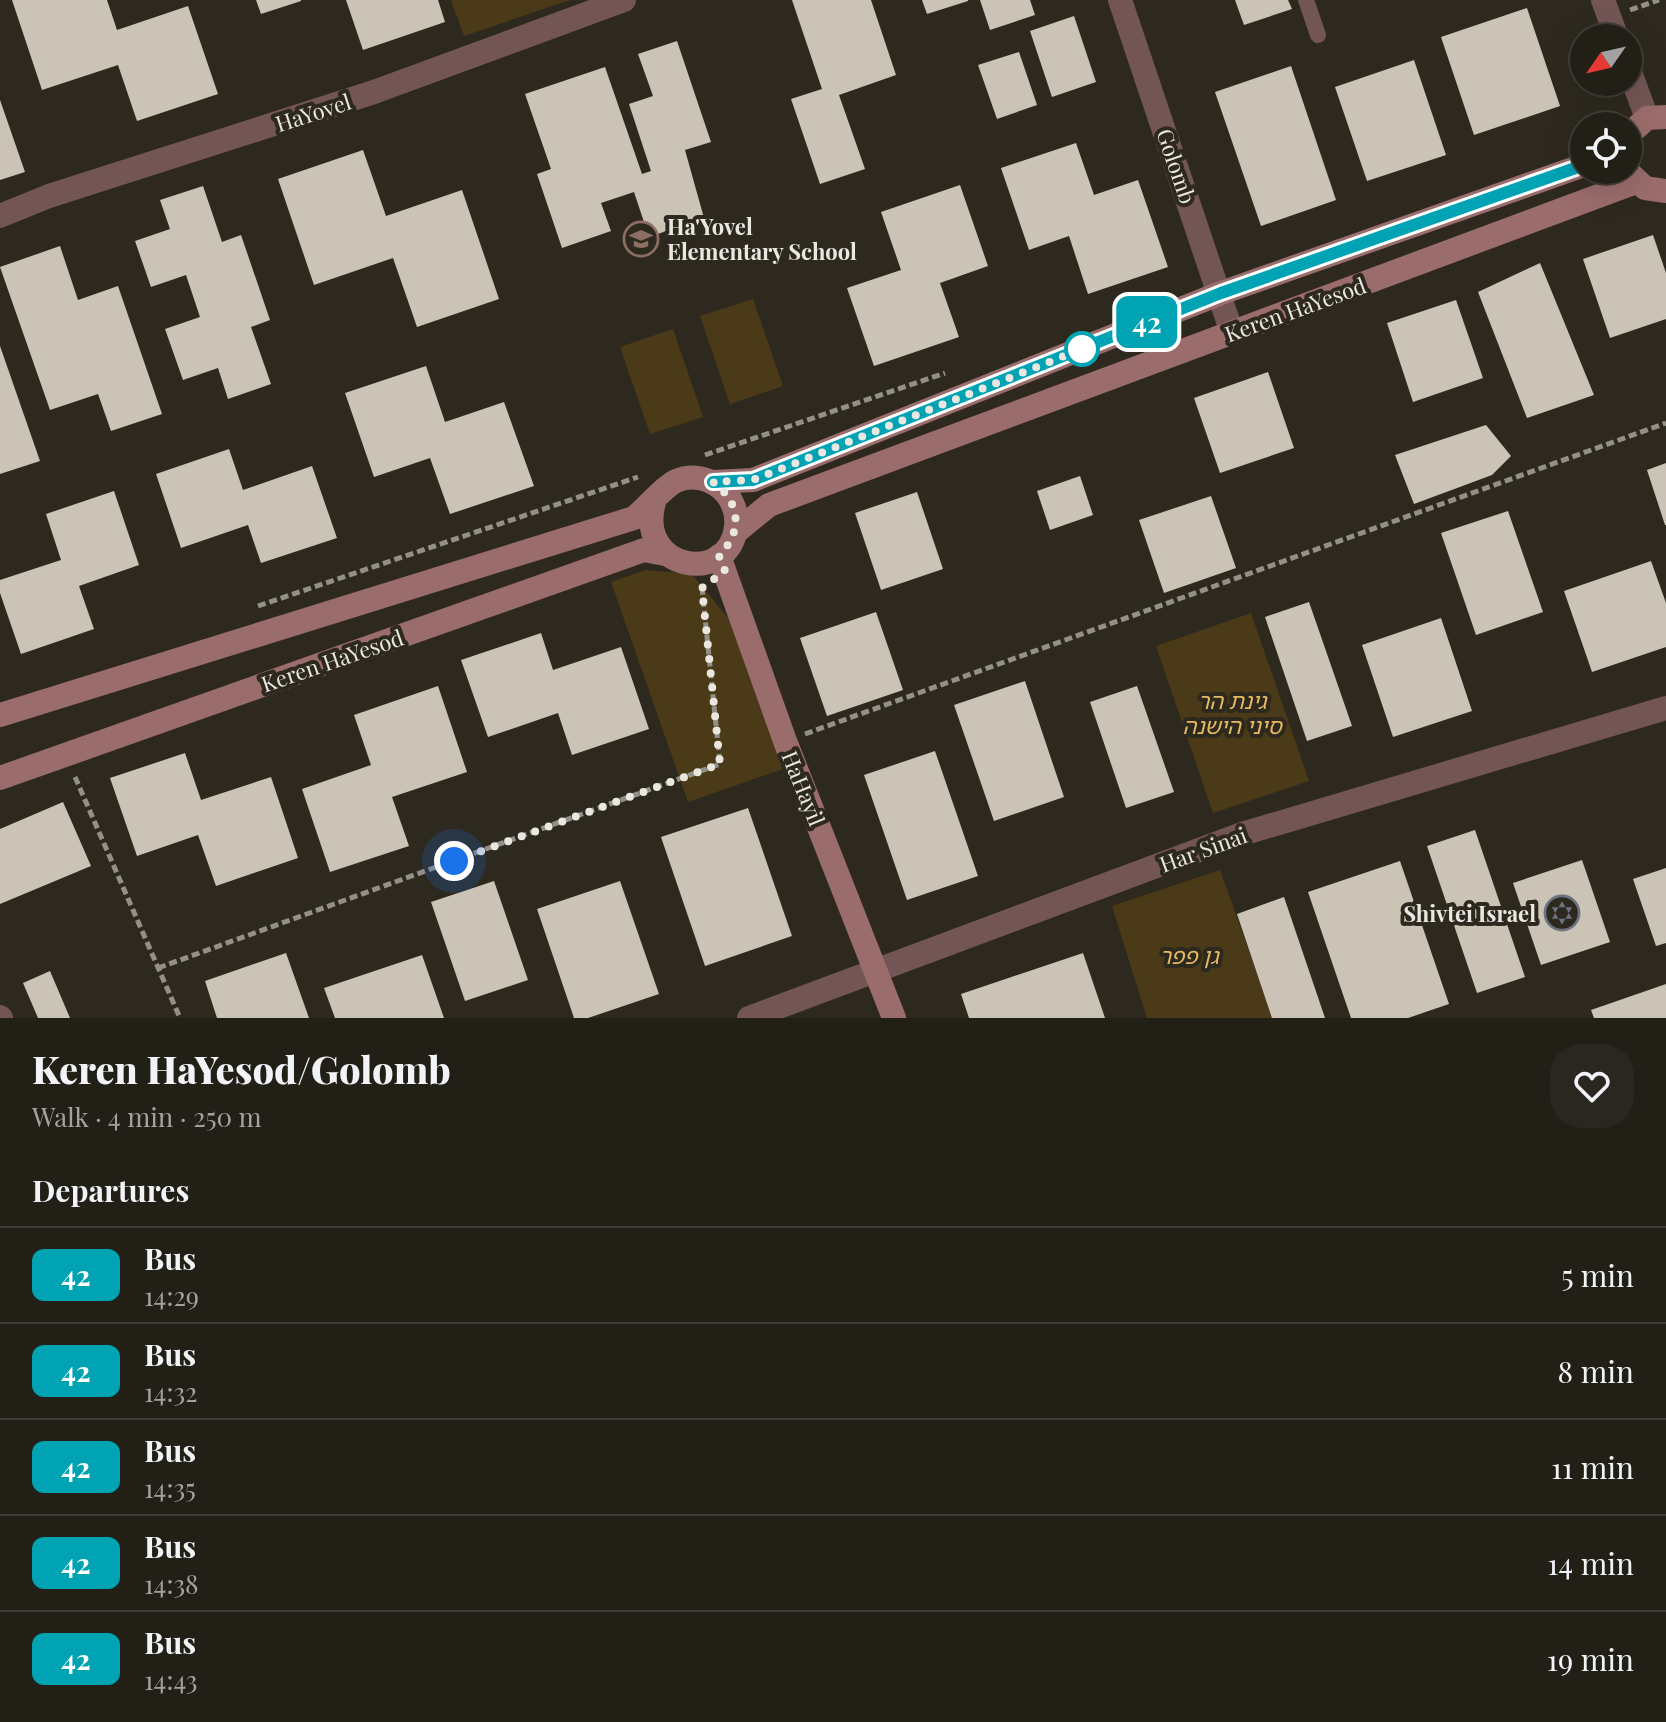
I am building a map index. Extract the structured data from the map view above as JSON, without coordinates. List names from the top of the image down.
{
  "streets": {
    "street": [
      "HaYovel",
      "Golomb",
      "Keren HaYesod",
      "HaHayil",
      "Har Sinai"
    ]
  },
  "crossings": [
    ["Golomb", "Keren HaYesod"],
    ["Keren HaYesod", "HaHayil"],
    ["HaHayil", "Har Sinai"]
  ],
  "parks": ["גינת הר סיני הישנה", "גן פפר"],
  "places": {
    "school or university": ["Ha'Yovel Elementary School"],
    "synagogue": ["Shivtei Israel"]
  },
  "lines": ["bus line 42"],
  "north": "bottom left",
  "page": {
    "on_map": "42",
    "heading": [
      ["Keren HaYesod/Golomb", "Walk · 4 min · 250 m"],
      "Departures"
    ],
    "list": [
      {
        "mark": "42",
        "name": "Bus",
        "note": "14:29",
        "value": "5 min"
      },
      {
        "mark": "42",
        "name": "Bus",
        "note": "14:32",
        "value": "8 min"
      },
      {
        "mark": "42",
        "name": "Bus",
        "note": "14:35",
        "value": "11 min"
      },
      {
        "mark": "42",
        "name": "Bus",
        "note": "14:38",
        "value": "14 min"
      },
      {
        "mark": "42",
        "name": "Bus",
        "note": "14:43",
        "value": "19 min"
      }
    ]
  }
}
